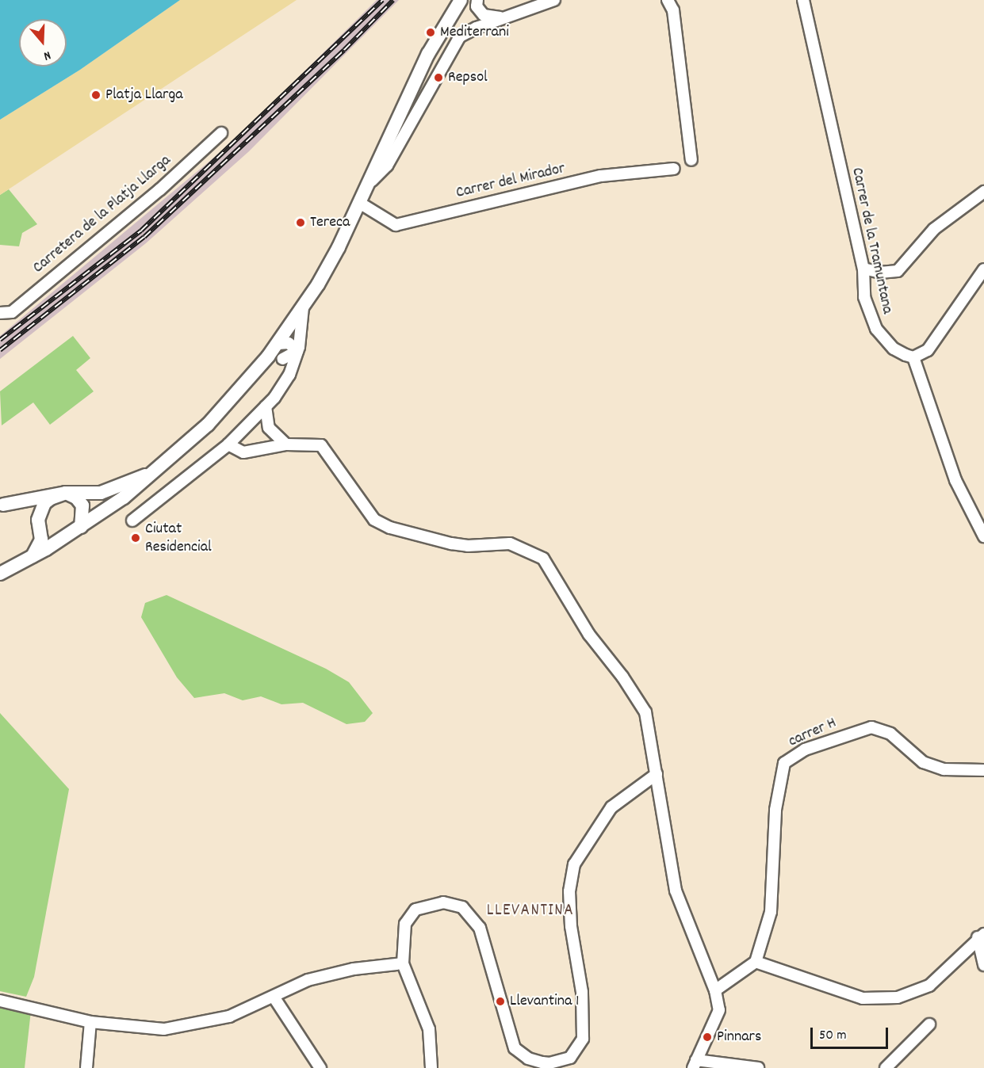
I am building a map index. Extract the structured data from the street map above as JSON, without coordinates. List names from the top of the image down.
{
  "streets": {
    "street": [
      "Carrer del Mirador",
      "Carretera de la Platja Llarga",
      "Carrer de la Tramuntana",
      "carrer H"
    ]
  },
  "districts": ["LLEVANTINA"],
  "places": [
    "Mediterrani",
    "Repsol",
    "Platja Llarga",
    "Tereca",
    "Ciutat Residencial",
    "Llevantina 1",
    "Pinnars"
  ],
  "scale_bar": "50 m",
  "north": "bottom"
}
